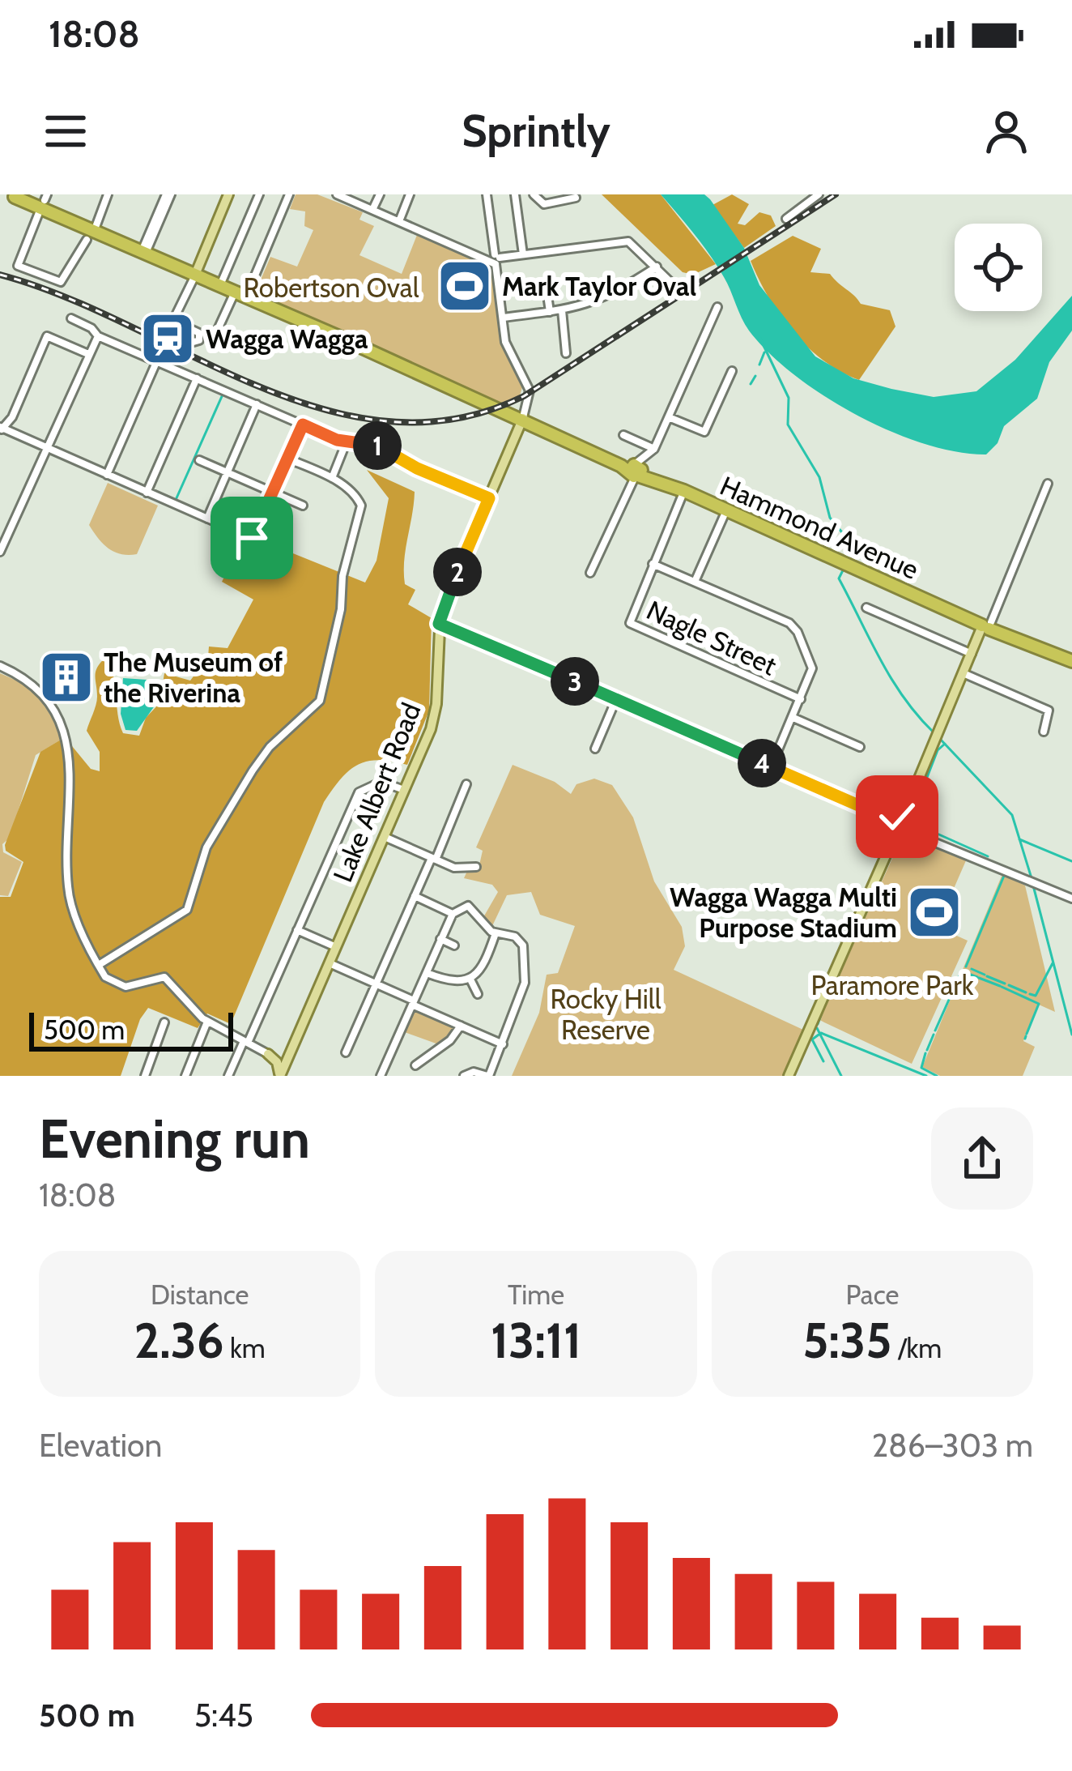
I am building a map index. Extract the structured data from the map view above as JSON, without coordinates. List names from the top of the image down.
{
  "streets": {
    "highway": ["Hammond Avenue"],
    "main road": ["Lake Albert Road"],
    "street": ["Nagle Street"]
  },
  "crossings": [
    ["Hammond Avenue", "Nagle Street"],
    ["Hammond Avenue", "Lake Albert Road"]
  ],
  "parks": ["Robertson Oval", "Paramore Park", "Rocky Hill Reserve"],
  "places": {
    "sports": ["Mark Taylor Oval", "Wagga Wagga Multi Purpose Stadium"],
    "station": ["Wagga Wagga"],
    "building": ["The Museum of the Riverina"]
  },
  "scale_bar": "500 m",
  "page": {
    "status": "18:08",
    "header": "Sprintly",
    "pins": [
      "1",
      "2",
      "3",
      "4"
    ],
    "scale": "500 m",
    "heading": ["Evening run", "18:08"],
    "stats": [
      ["Distance", "2.36 km"],
      ["Time", "13:11"],
      ["Pace", "5:35 /km"]
    ],
    "chart": ["Elevation", "286–303 m"],
    "list": [
      {
        "name": "500 m",
        "note": "5:45"
      }
    ]
  }
}
